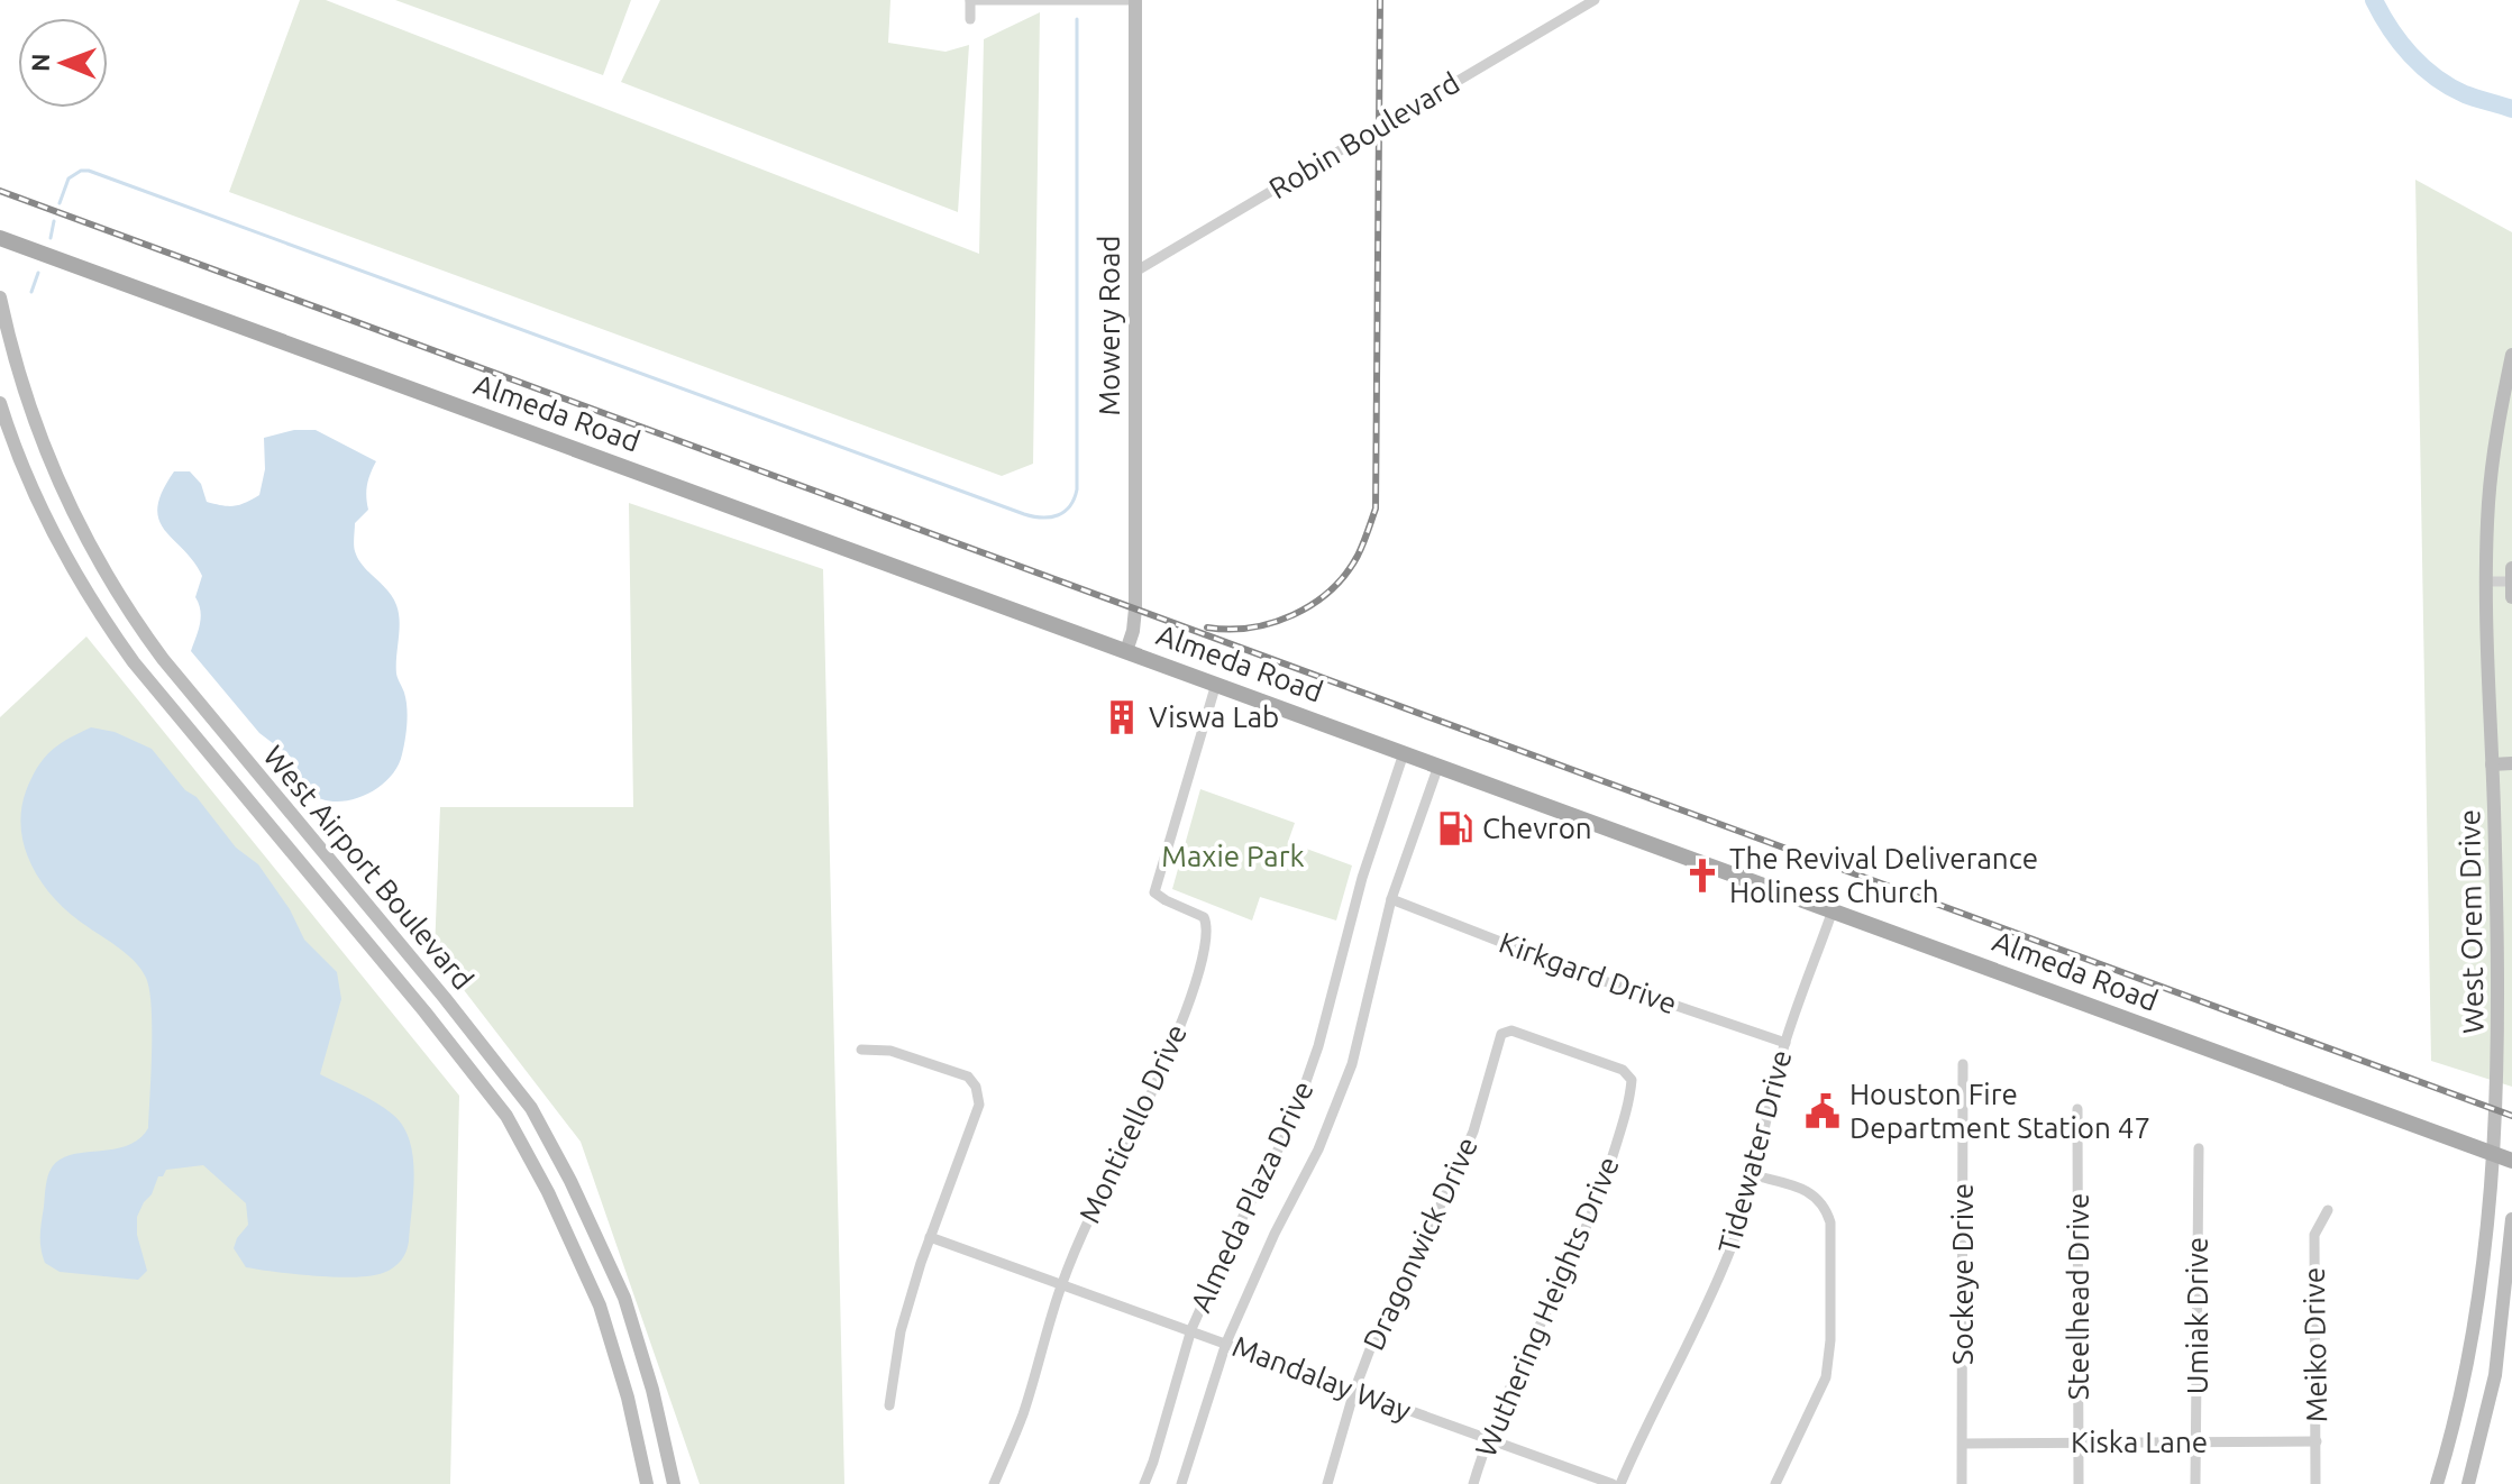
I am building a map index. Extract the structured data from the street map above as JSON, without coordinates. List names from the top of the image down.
{
  "streets": {
    "main road": [
      "Mowery Road",
      "Almeda Road",
      "West Airport Boulevard",
      "West Orem Drive"
    ],
    "street": [
      "Robin Boulevard",
      "Kirkgard Drive",
      "Monticello Drive",
      "Tidewater Drive",
      "Almeda Plaza Drive",
      "Dragonwick Drive",
      "Sockeye Drive",
      "Steelhead Drive",
      "Wuthering Heights Drive",
      "Umiak Drive",
      "Meiko Drive",
      "Mandalay Way",
      "Kiska Lane"
    ]
  },
  "crossings": [
    ["Robin Boulevard", "Mowery Road"],
    ["Mowery Road", "Almeda Road"],
    ["Almeda Road", "West Orem Drive"],
    ["Almeda Road", "Monticello Drive"],
    ["Almeda Road", "Tidewater Drive"],
    ["Almeda Road", "Almeda Plaza Drive"],
    ["Kirkgard Drive", "Tidewater Drive"],
    ["Kirkgard Drive", "Almeda Plaza Drive"],
    ["Monticello Drive", "Mandalay Way"],
    ["Almeda Plaza Drive", "Mandalay Way"],
    ["Dragonwick Drive", "Wuthering Heights Drive"],
    ["Dragonwick Drive", "Mandalay Way"],
    ["Sockeye Drive", "Kiska Lane"],
    ["Steelhead Drive", "Kiska Lane"],
    ["Wuthering Heights Drive", "Mandalay Way"],
    ["Umiak Drive", "Kiska Lane"],
    ["Meiko Drive", "Kiska Lane"]
  ],
  "parks": ["Maxie Park"],
  "places": {
    "building": ["Viswa Lab"],
    "fuel station": ["Chevron"],
    "church": ["The Revival Deliverance Holiness Church"],
    "public building": ["Houston Fire Department Station 47"]
  },
  "north": "left"
}
